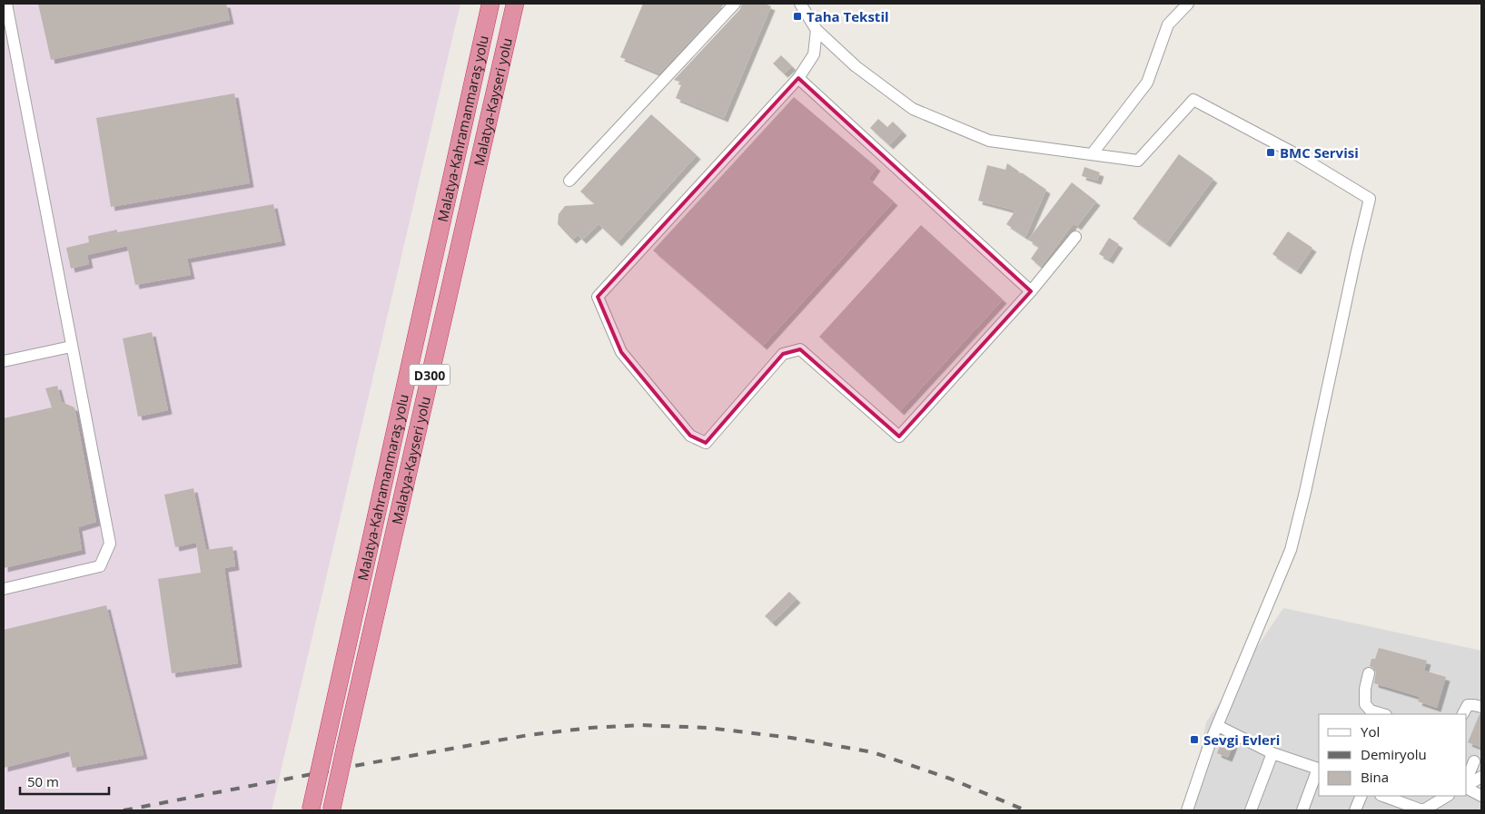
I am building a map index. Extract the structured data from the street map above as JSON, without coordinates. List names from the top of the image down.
{
  "streets": {
    "highway": ["Malatya-Kayseri yolu", "Malatya-Kahramanmaraş yolu", "D300"]
  },
  "places": {
    "transit": ["Taha Tekstil", "BMC Servisi", "Sevgi Evleri"]
  },
  "legend": ["Yol", "Demiryolu", "Bina"],
  "scale_bar": "50 m"
}
